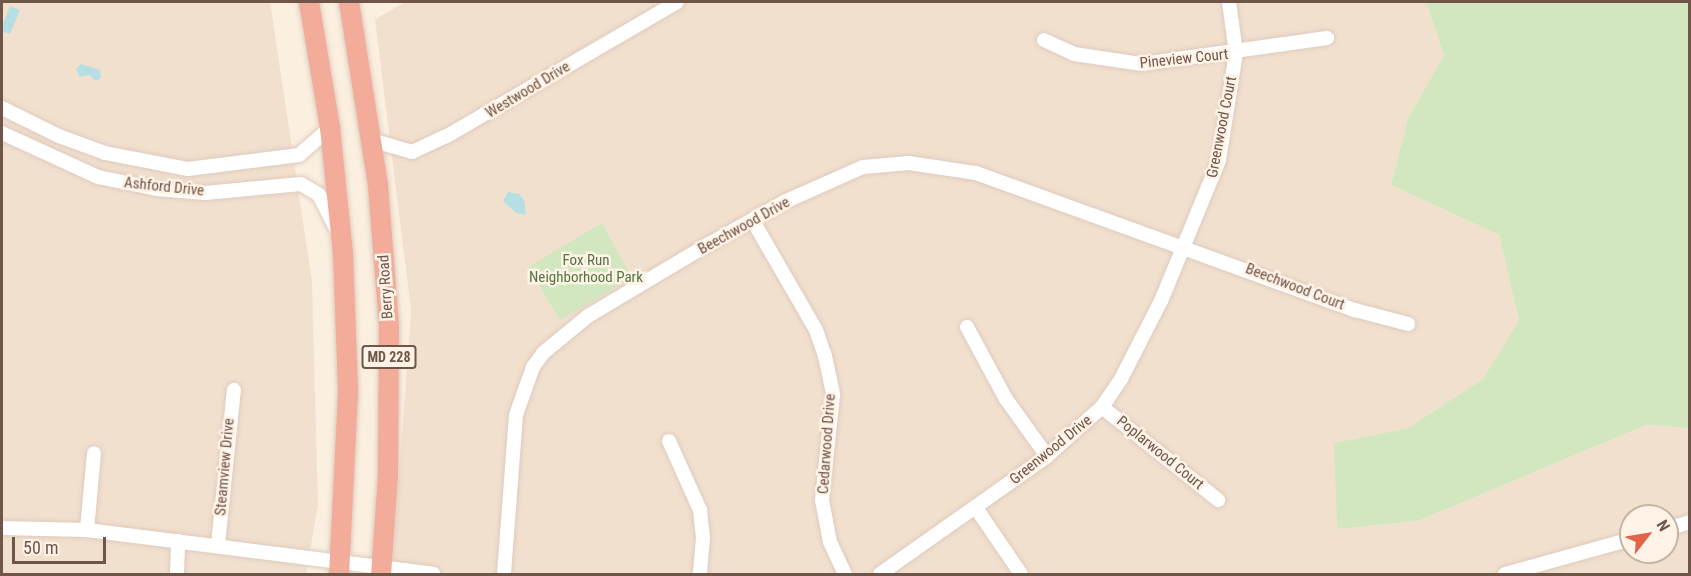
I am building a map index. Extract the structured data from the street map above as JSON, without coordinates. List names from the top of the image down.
{
  "streets": {
    "highway": ["Berry Road", "MD 228"],
    "street": [
      "Pineview Court",
      "Westwood Drive",
      "Greenwood Court",
      "Ashford Drive",
      "Beechwood Drive",
      "Beechwood Court",
      "Cedarwood Drive",
      "Greenwood Drive",
      "Poplarwood Court",
      "Steamview Drive"
    ]
  },
  "crossings": [
    ["Pineview Court", "Greenwood Court"],
    ["Westwood Drive", "Berry Road"],
    ["Greenwood Court", "Beechwood Drive"],
    ["Greenwood Court", "Beechwood Court"],
    ["Greenwood Court", "Greenwood Drive"],
    ["Ashford Drive", "MD 228"],
    ["Beechwood Drive", "Beechwood Court"],
    ["Beechwood Drive", "Cedarwood Drive"],
    ["Beechwood Drive", "Greenwood Drive"],
    ["Beechwood Court", "Greenwood Drive"],
    ["Greenwood Drive", "Poplarwood Court"]
  ],
  "parks": ["Fox Run Neighborhood Park"],
  "scale_bar": "50 m",
  "north": "top right"
}
